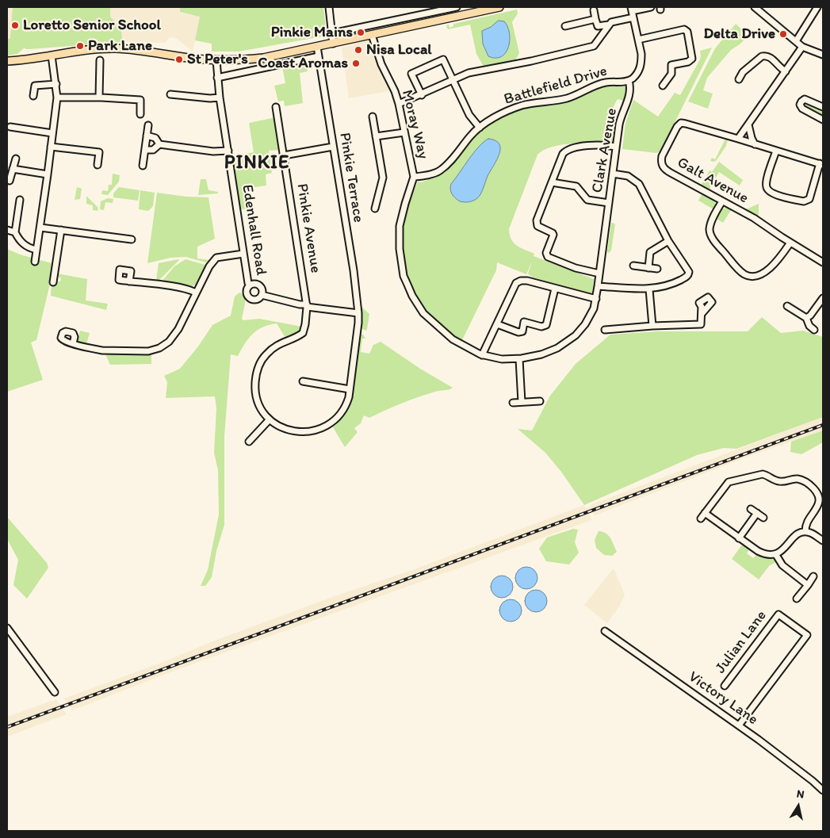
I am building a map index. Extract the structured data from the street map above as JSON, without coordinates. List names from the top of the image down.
{
  "streets": {
    "street": [
      "Battlefield Drive",
      "Moray Way",
      "Clark Avenue",
      "Pinkie Terrace",
      "Galt Avenue",
      "Pinkie Avenue",
      "Edenhall Road",
      "Julian Lane",
      "Victory Lane"
    ]
  },
  "crossings": [
    ["Battlefield Drive", "Moray Way"],
    ["Battlefield Drive", "Clark Avenue"],
    ["Moray Way", "Clark Avenue"],
    ["Pinkie Terrace", "Pinkie Avenue"],
    ["Julian Lane", "Victory Lane"]
  ],
  "districts": ["PINKIE"],
  "places": [
    "Loretto Senior School",
    "Pinkie Mains",
    "Delta Drive",
    "Park Lane",
    "Nisa Local",
    "St Peter's",
    "Coast Aromas"
  ],
  "north": "top"
}
